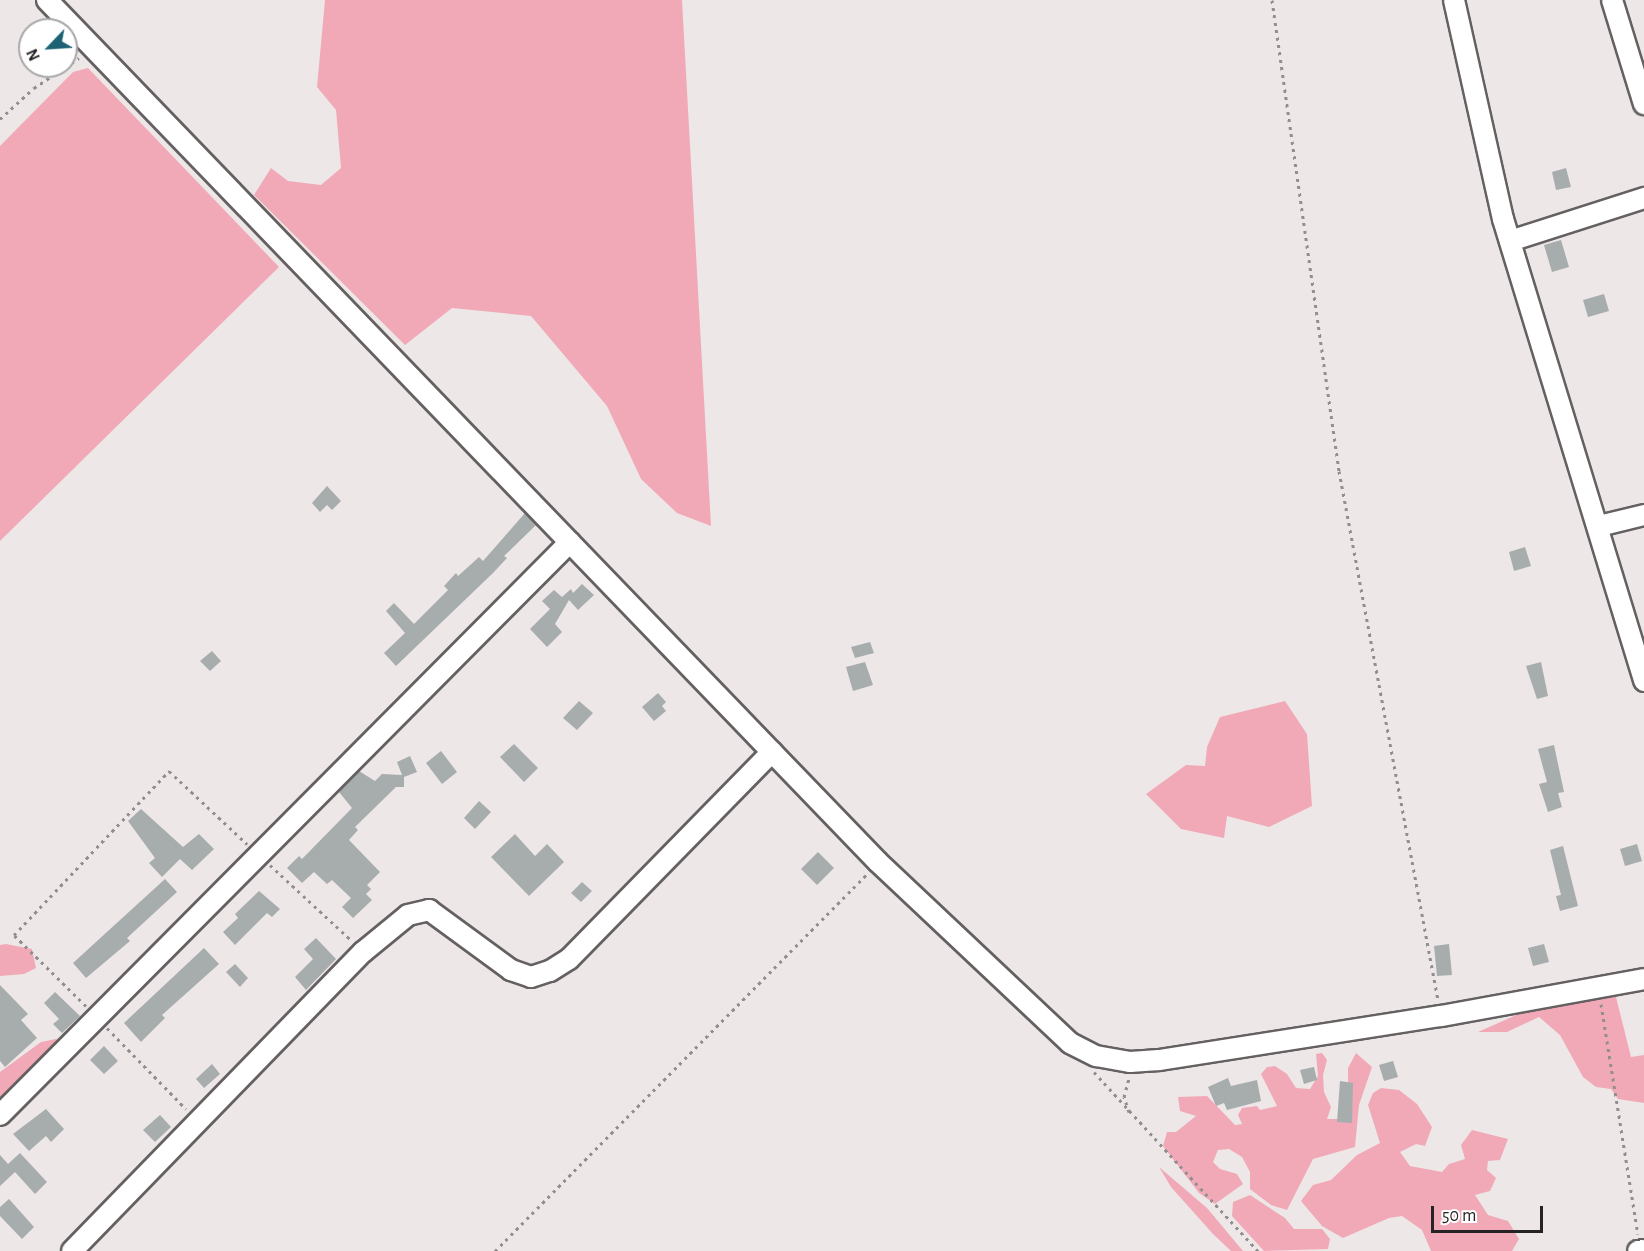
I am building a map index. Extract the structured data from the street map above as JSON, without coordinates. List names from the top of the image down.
{
  "scale_bar": "50 m",
  "north": "bottom left"
}
